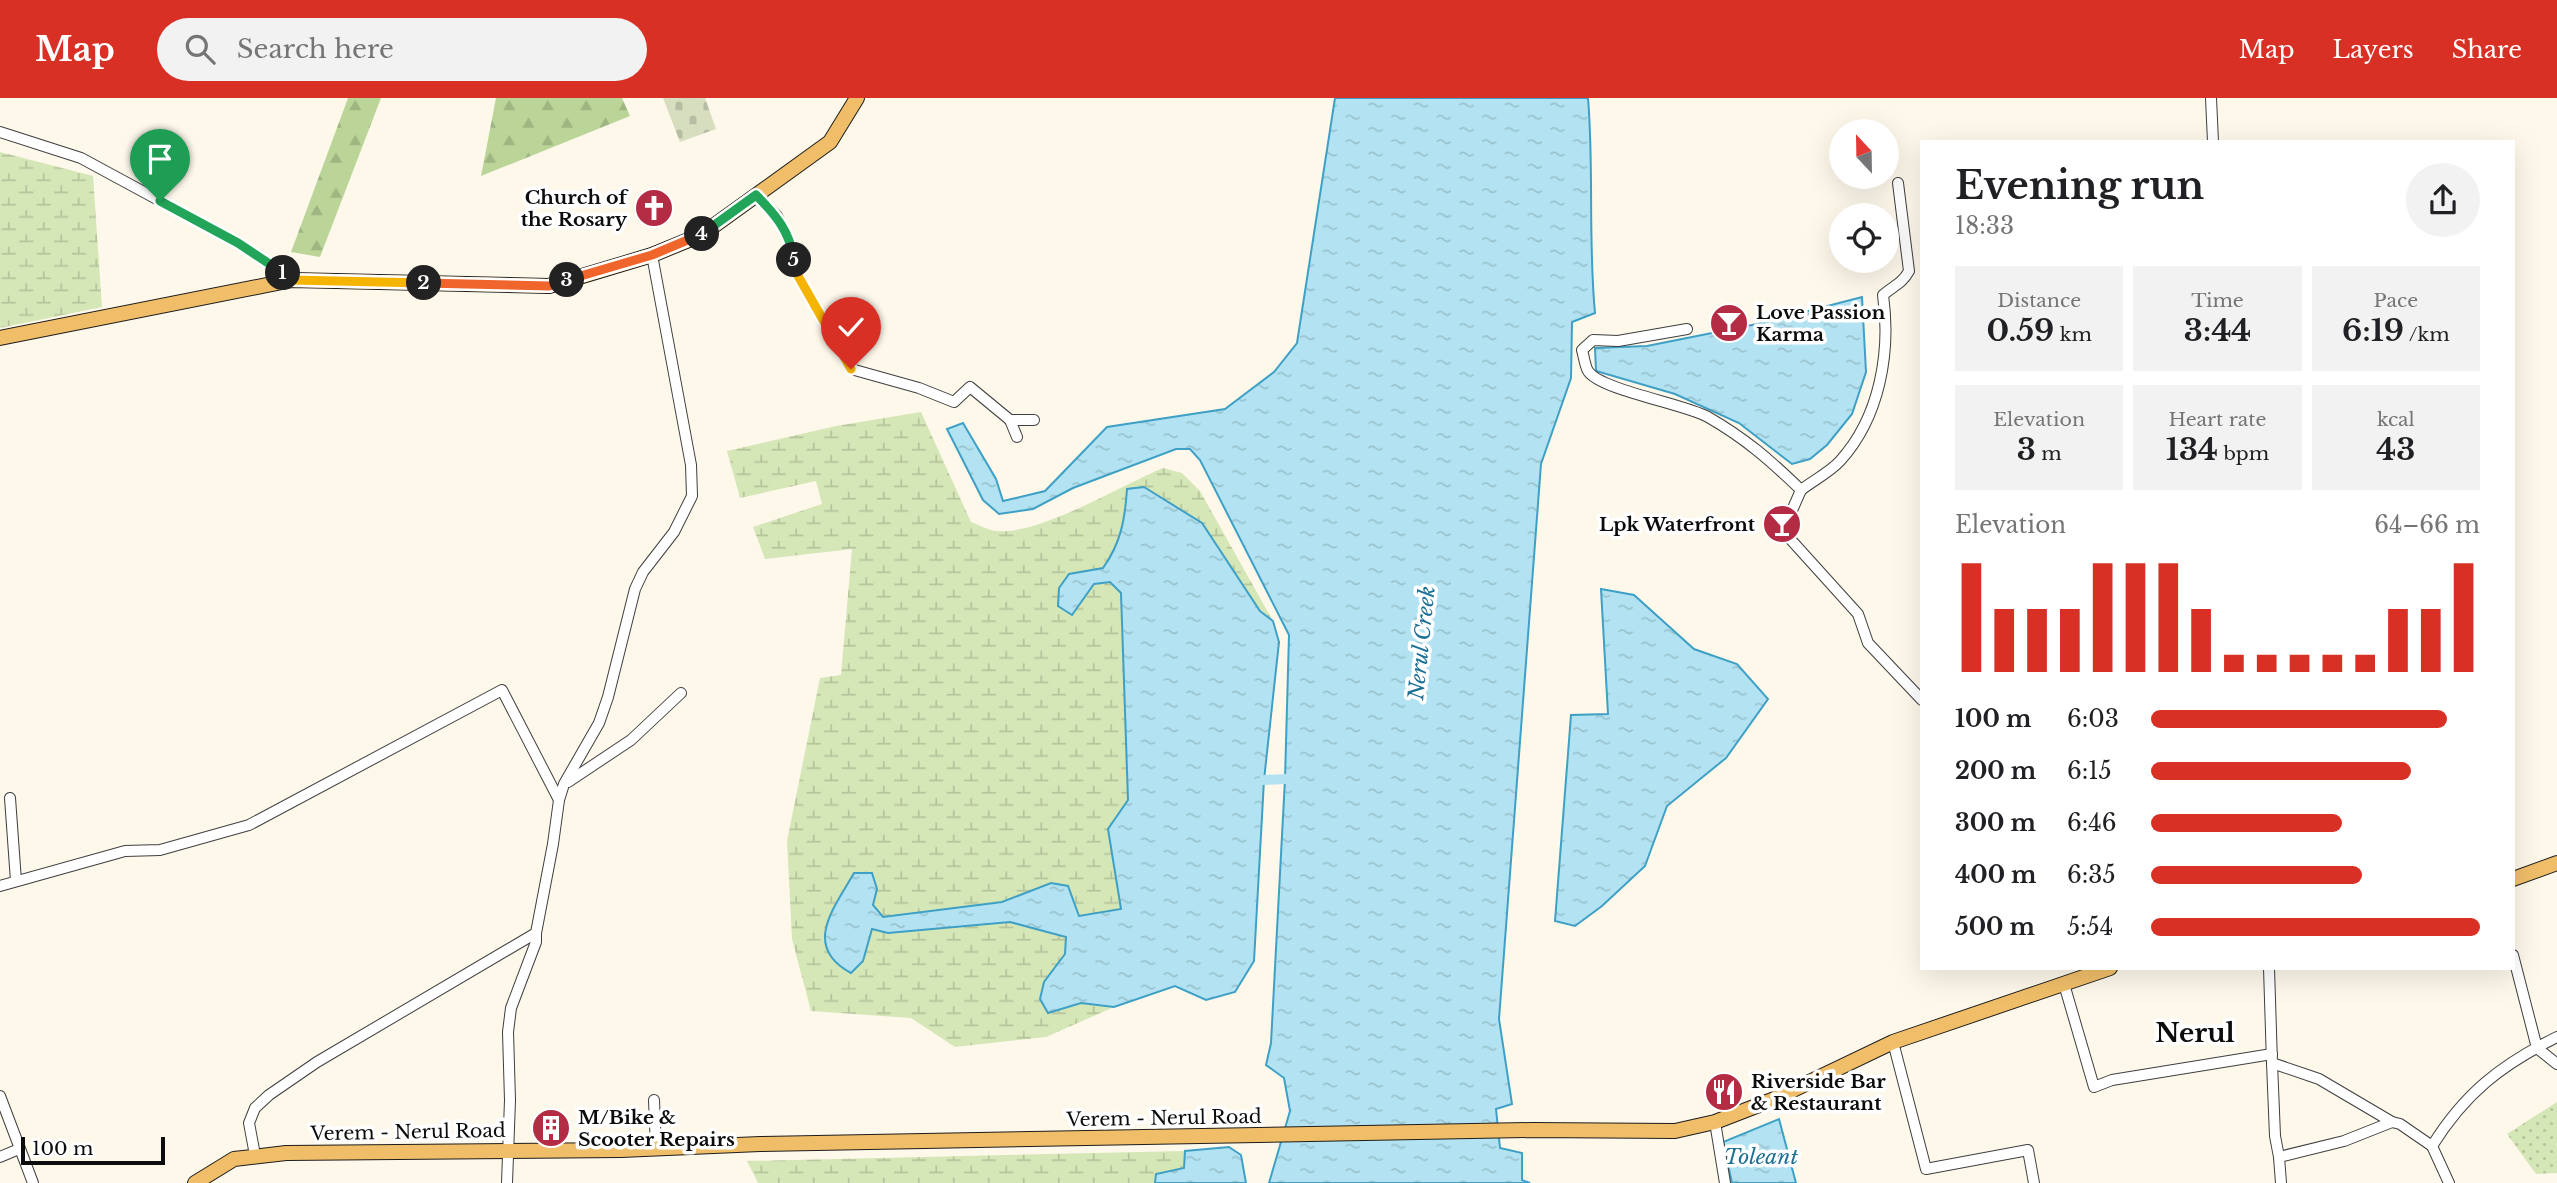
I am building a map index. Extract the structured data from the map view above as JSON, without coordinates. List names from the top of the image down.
{
  "streets": {
    "main road": ["Verem - Nerul Road"]
  },
  "districts": ["Nerul"],
  "water": ["Nerul Creek", "Toleant"],
  "places": {
    "church": ["Church of the Rosary"],
    "bar": ["Love Passion Karma", "Lpk Waterfront"],
    "restaurant": ["Riverside Bar & Restaurant"],
    "building": ["M/Bike & Scooter Repairs"]
  },
  "scale_bar": "100 m",
  "north": "top",
  "page": {
    "header": "Map",
    "search": "Search here",
    "nav": ["Map", "Layers", "Share"],
    "heading": ["Evening run", "18:33"],
    "pins": [
      "4",
      "5",
      "1",
      "3",
      "2"
    ],
    "stats": [
      ["Distance", "0.59 km"],
      ["Time", "3:44"],
      ["Pace", "6:19 /km"],
      ["Elevation", "3 m"],
      ["Heart rate", "134 bpm"],
      ["kcal", "43"]
    ],
    "chart": ["Elevation", "64–66 m"],
    "list": [
      {
        "name": "100 m",
        "note": "6:03"
      },
      {
        "name": "200 m",
        "note": "6:15"
      },
      {
        "name": "300 m",
        "note": "6:46"
      },
      {
        "name": "400 m",
        "note": "6:35"
      },
      {
        "name": "500 m",
        "note": "5:54"
      }
    ],
    "scale": "100 m"
  }
}
